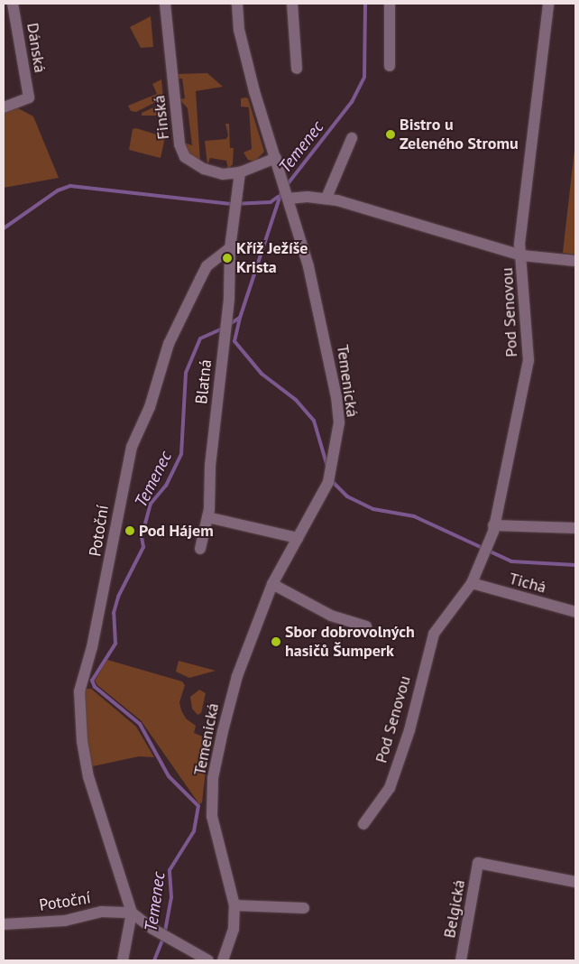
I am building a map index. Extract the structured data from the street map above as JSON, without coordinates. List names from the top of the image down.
{
  "streets": {
    "street": [
      "Dánská",
      "Finská",
      "Pod Senovou",
      "Temenická",
      "Blatná",
      "Potoční",
      "Tichá",
      "Belgická"
    ]
  },
  "crossings": [
    ["Finská", "Temenická"],
    ["Pod Senovou", "Tichá"],
    ["Blatná", "Potoční"]
  ],
  "water": ["Temenec"],
  "places": [
    "Bistro u Zeleného Stromu",
    "Kříž Ježíše Krista",
    "Pod Hájem",
    "Sbor dobrovolných hasičů Šumperk"
  ]
}
